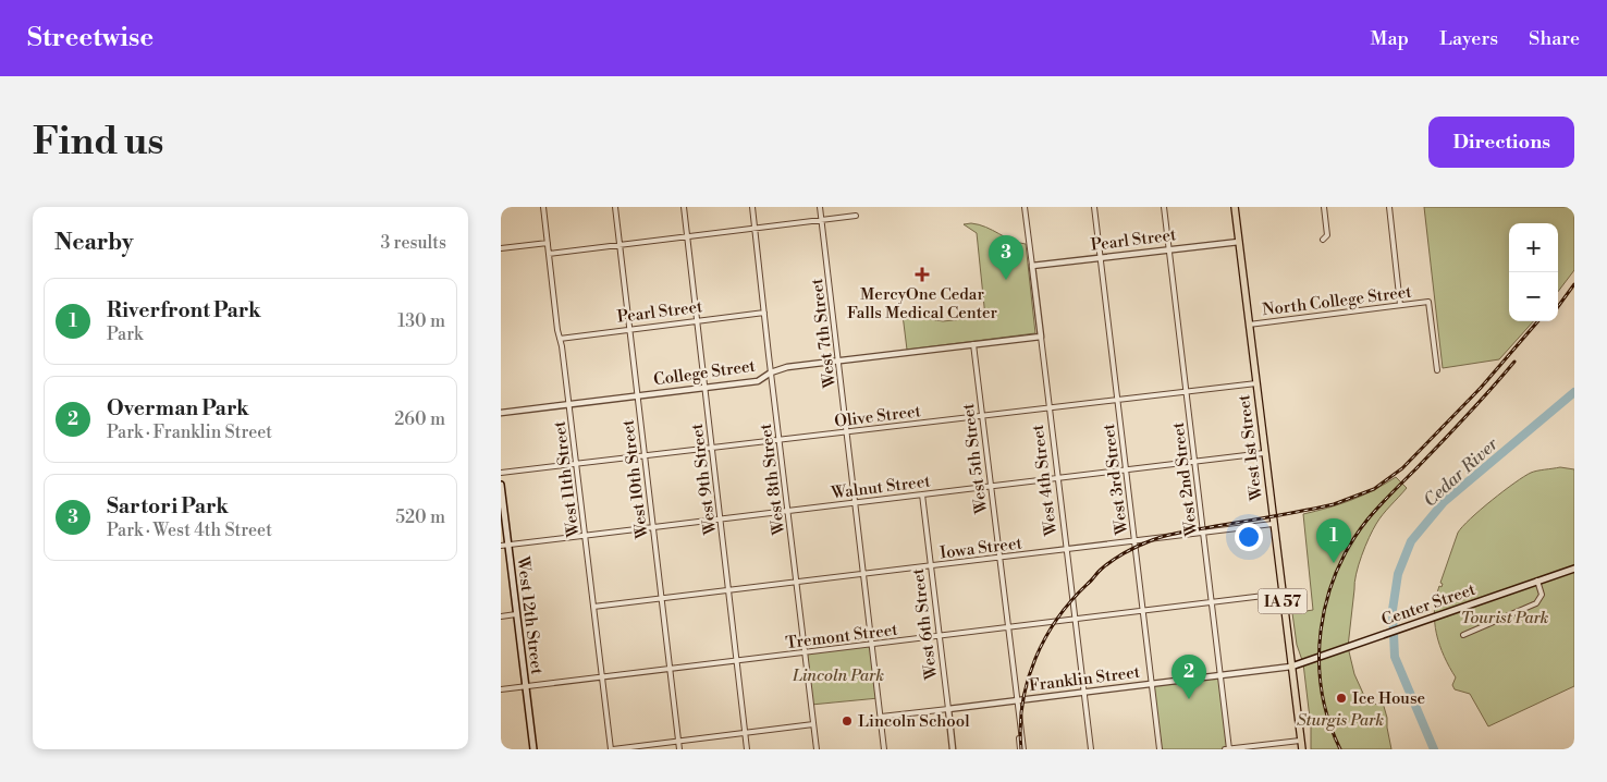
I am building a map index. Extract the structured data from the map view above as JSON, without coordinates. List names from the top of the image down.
{
  "streets": {
    "main road": [
      "West 1st Street",
      "IA 57",
      "Center Street",
      "West 12th Street"
    ],
    "street": [
      "Pearl Street",
      "North College Street",
      "West 7th Street",
      "College Street",
      "Olive Street",
      "West 5th Street",
      "West 11th Street",
      "West 10th Street",
      "West 9th Street",
      "West 8th Street",
      "West 3rd Street",
      "West 2nd Street",
      "West 4th Street",
      "Walnut Street",
      "Iowa Street",
      "West 6th Street",
      "Tremont Street",
      "Franklin Street"
    ]
  },
  "crossings": [
    ["Pearl Street", "West 1st Street"],
    ["Pearl Street", "West 11th Street"],
    ["Pearl Street", "West 10th Street"],
    ["Pearl Street", "West 9th Street"],
    ["Pearl Street", "West 8th Street"],
    ["Pearl Street", "West 3rd Street"],
    ["Pearl Street", "West 2nd Street"],
    ["Pearl Street", "West 4th Street"],
    ["North College Street", "West 1st Street"],
    ["West 7th Street", "College Street"],
    ["West 7th Street", "Olive Street"],
    ["West 7th Street", "Walnut Street"],
    ["West 7th Street", "Iowa Street"],
    ["West 7th Street", "Tremont Street"],
    ["West 7th Street", "Franklin Street"],
    ["College Street", "West 5th Street"],
    ["College Street", "West 11th Street"],
    ["College Street", "West 10th Street"],
    ["College Street", "West 9th Street"],
    ["College Street", "West 8th Street"],
    ["College Street", "West 4th Street"],
    ["Olive Street", "West 1st Street"],
    ["Olive Street", "West 5th Street"],
    ["Olive Street", "West 11th Street"],
    ["Olive Street", "West 10th Street"],
    ["Olive Street", "West 9th Street"],
    ["Olive Street", "West 8th Street"],
    ["Olive Street", "West 3rd Street"],
    ["Olive Street", "West 2nd Street"],
    ["Olive Street", "West 4th Street"],
    ["West 1st Street", "Walnut Street"],
    ["West 1st Street", "Iowa Street"],
    ["West 1st Street", "Center Street"],
    ["West 1st Street", "Tremont Street"],
    ["West 1st Street", "Franklin Street"],
    ["West 5th Street", "Walnut Street"],
    ["West 5th Street", "Iowa Street"],
    ["West 5th Street", "Tremont Street"],
    ["West 5th Street", "Franklin Street"],
    ["West 11th Street", "Walnut Street"],
    ["West 11th Street", "Iowa Street"],
    ["West 11th Street", "Tremont Street"],
    ["West 10th Street", "Walnut Street"],
    ["West 10th Street", "Iowa Street"],
    ["West 10th Street", "Tremont Street"],
    ["West 9th Street", "Walnut Street"],
    ["West 9th Street", "Iowa Street"],
    ["West 9th Street", "Tremont Street"],
    ["West 8th Street", "Walnut Street"],
    ["West 8th Street", "Iowa Street"],
    ["West 8th Street", "Tremont Street"],
    ["West 3rd Street", "Walnut Street"],
    ["West 3rd Street", "Iowa Street"],
    ["West 3rd Street", "Tremont Street"],
    ["West 3rd Street", "Franklin Street"],
    ["West 2nd Street", "Walnut Street"],
    ["West 2nd Street", "Iowa Street"],
    ["West 2nd Street", "Tremont Street"],
    ["West 2nd Street", "Franklin Street"],
    ["West 4th Street", "Walnut Street"],
    ["West 4th Street", "Iowa Street"],
    ["West 4th Street", "Tremont Street"],
    ["West 4th Street", "Franklin Street"],
    ["Walnut Street", "West 12th Street"],
    ["Walnut Street", "West 6th Street"],
    ["Iowa Street", "West 6th Street"],
    ["Center Street", "Franklin Street"],
    ["West 12th Street", "Tremont Street"],
    ["West 6th Street", "Tremont Street"],
    ["West 6th Street", "Franklin Street"]
  ],
  "water": ["Cedar River"],
  "parks": ["Tourist Park", "Lincoln Park", "Sturgis Park"],
  "places": {
    "health": ["MercyOne Cedar Falls Medical Center"],
    "other": ["Ice House", "Lincoln School"]
  },
  "page": {
    "header": "Streetwise",
    "nav": ["Map", "Layers", "Share"],
    "buttons": "Directions",
    "title": "Find us",
    "heading": ["Nearby", "3 results"],
    "map_buttons": ["+", "−"],
    "pins": ["3", "1", "2"],
    "list": [
      {
        "mark": "1",
        "name": "Riverfront Park",
        "note": "Park",
        "value": "130 m"
      },
      {
        "mark": "2",
        "name": "Overman Park",
        "note": "Park · Franklin Street",
        "value": "260 m"
      },
      {
        "mark": "3",
        "name": "Sartori Park",
        "note": "Park · West 4th Street",
        "value": "520 m"
      }
    ]
  }
}
